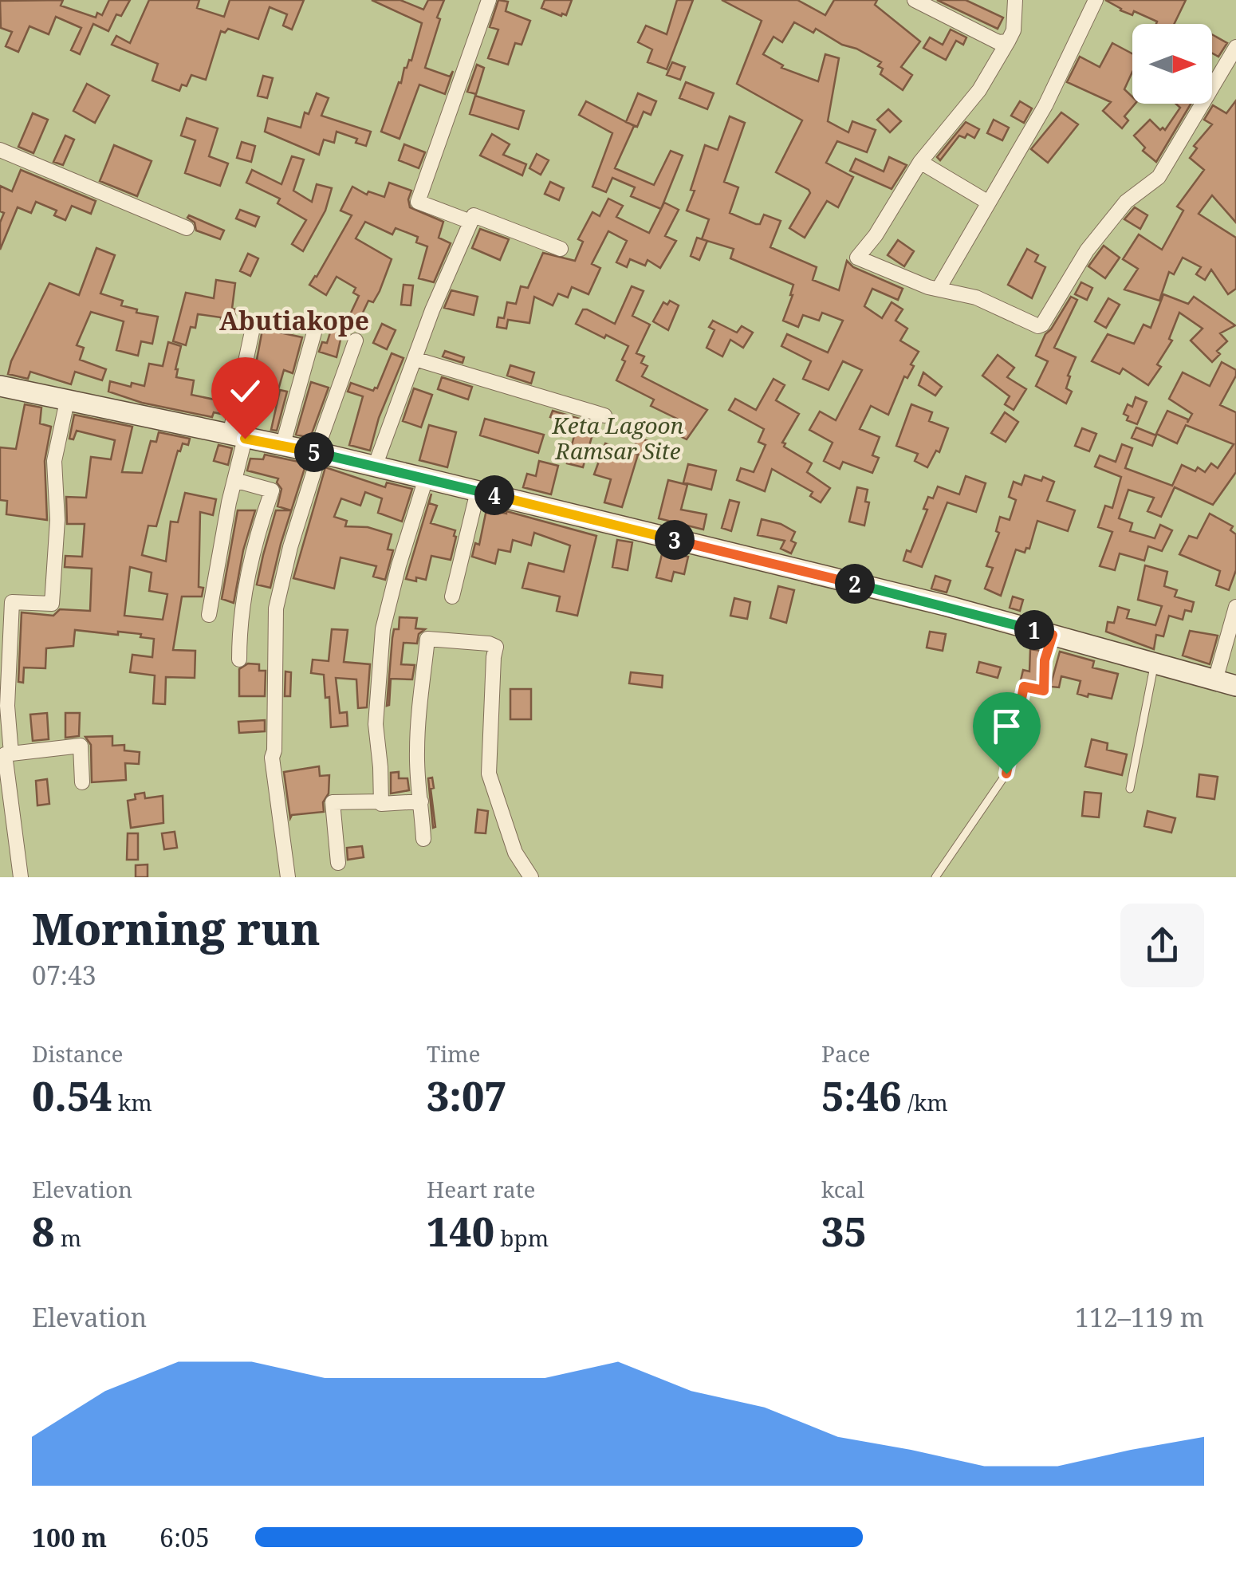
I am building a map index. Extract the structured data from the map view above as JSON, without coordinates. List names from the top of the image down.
{
  "districts": ["Abutiakope"],
  "parks": ["Keta Lagoon Ramsar Site"],
  "north": "right",
  "page": {
    "pins": [
      "5",
      "4",
      "3",
      "2",
      "1"
    ],
    "heading": ["Morning run", "07:43"],
    "stats": [
      ["Distance", "0.54 km"],
      ["Time", "3:07"],
      ["Pace", "5:46 /km"],
      ["Elevation", "8 m"],
      ["Heart rate", "140 bpm"],
      ["kcal", "35"]
    ],
    "chart": ["Elevation", "112–119 m"],
    "list": [
      {
        "name": "100 m",
        "note": "6:05"
      }
    ]
  }
}
